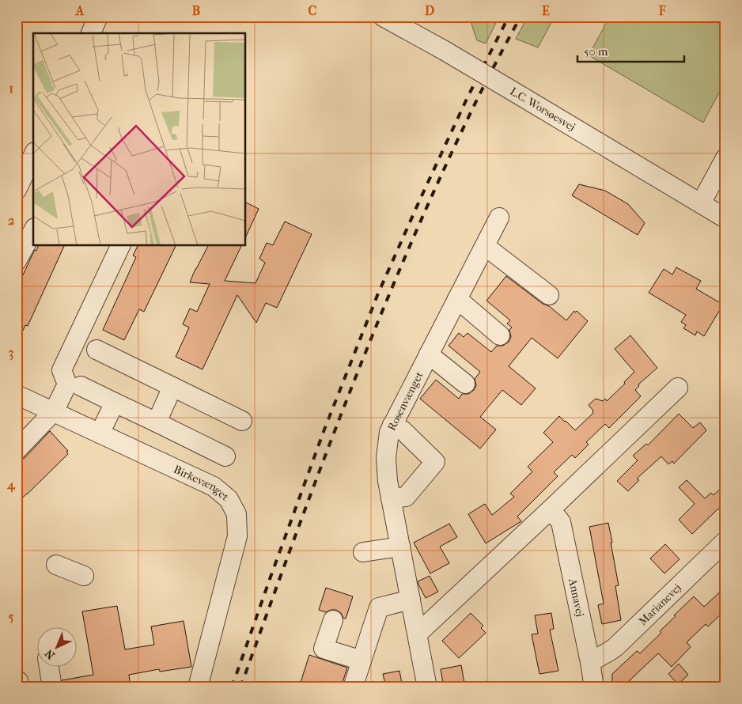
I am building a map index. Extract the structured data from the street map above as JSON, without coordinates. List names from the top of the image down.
{
  "streets": {
    "street": [
      "L.C. Worsøesvej",
      "Rosenvænget",
      "Birkevænget",
      "Annavej",
      "Marianevej"
    ]
  },
  "crossings": [
    ["Annavej", "Marianevej"]
  ],
  "scale_bar": "50 m",
  "north": "bottom left",
  "grid": {
    "columns": [
      "A",
      "B",
      "C",
      "D",
      "E",
      "F"
    ],
    "rows": [
      "1",
      "2",
      "3",
      "4",
      "5"
    ]
  }
}
